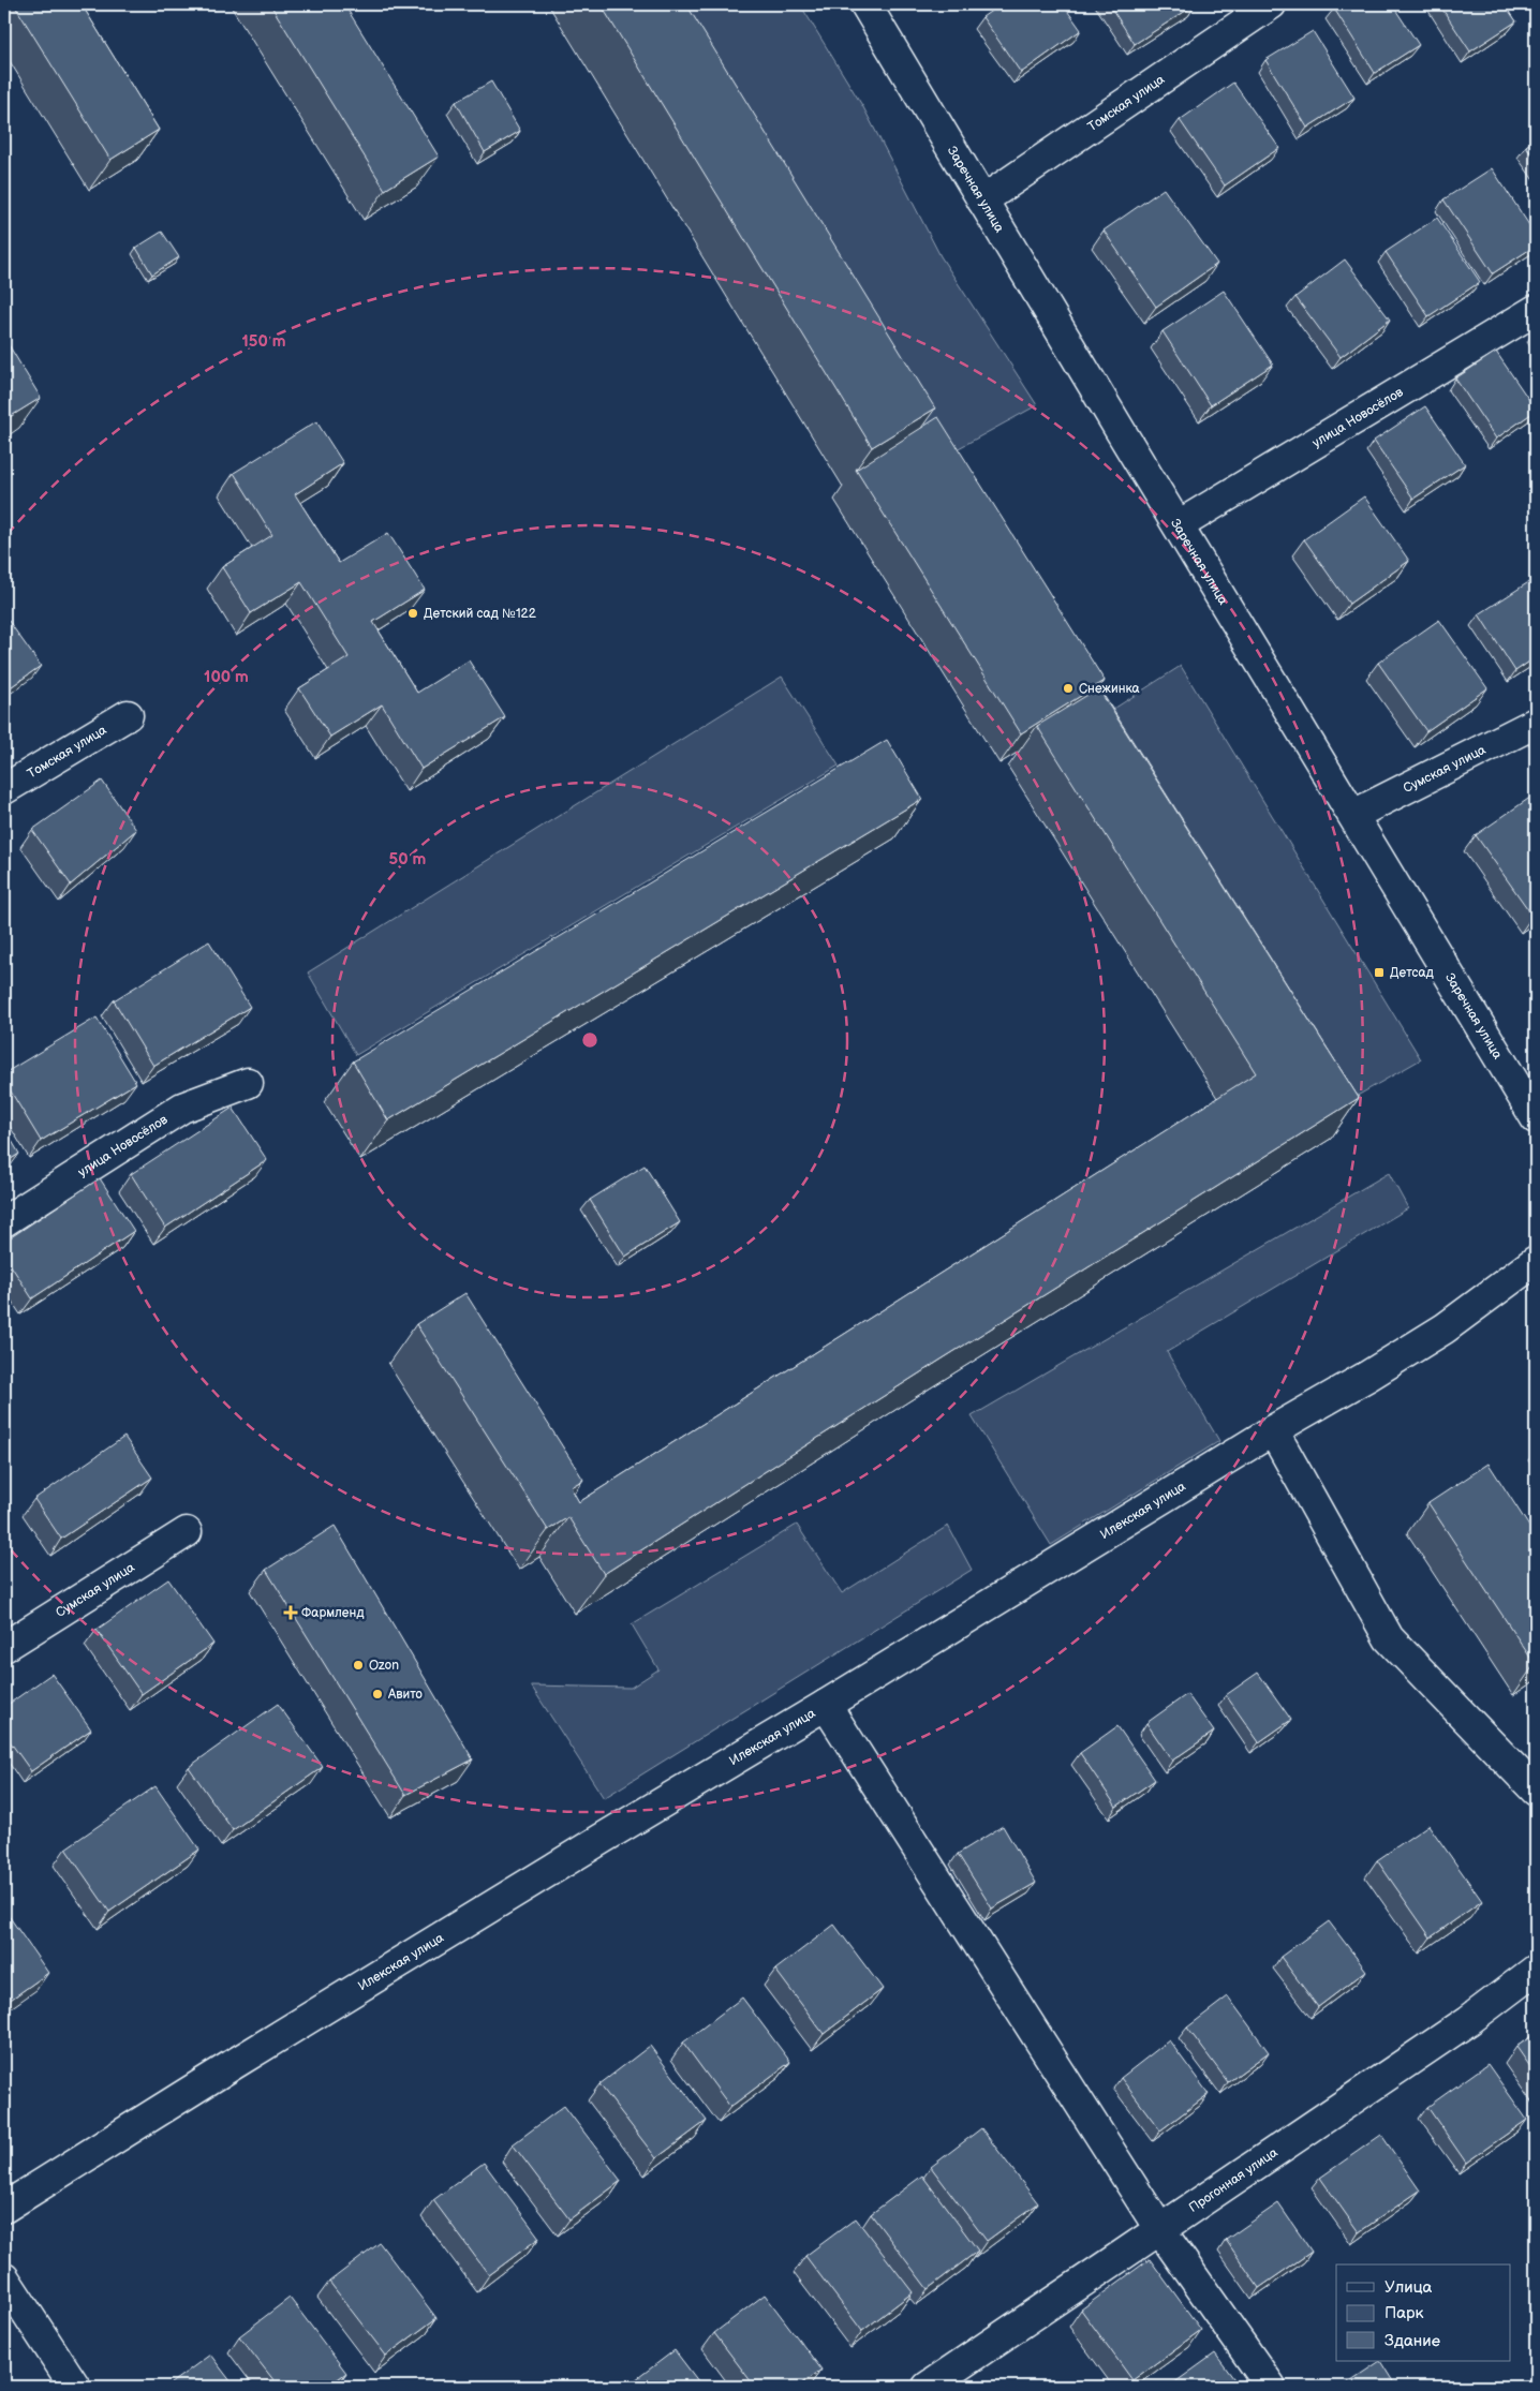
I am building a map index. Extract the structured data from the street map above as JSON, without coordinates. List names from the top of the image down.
{
  "streets": {
    "street": [
      "Томская улица",
      "Заречная улица",
      "улица Новосёлов",
      "Сумская улица",
      "Илекская улица",
      "Прогонная улица"
    ]
  },
  "crossings": [
    ["Томская улица", "Заречная улица"],
    ["Заречная улица", "улица Новосёлов"],
    ["Заречная улица", "Сумская улица"]
  ],
  "places": {
    "other": [
      "Детский сад №122",
      "Снежинка",
      "Ozon",
      "Авито"
    ],
    "transit": ["Детсад"],
    "health": ["Фармленд"]
  },
  "legend": ["Улица", "Парк", "Здание"],
  "rings": ["150 m", "100 m", "50 m"]
}
